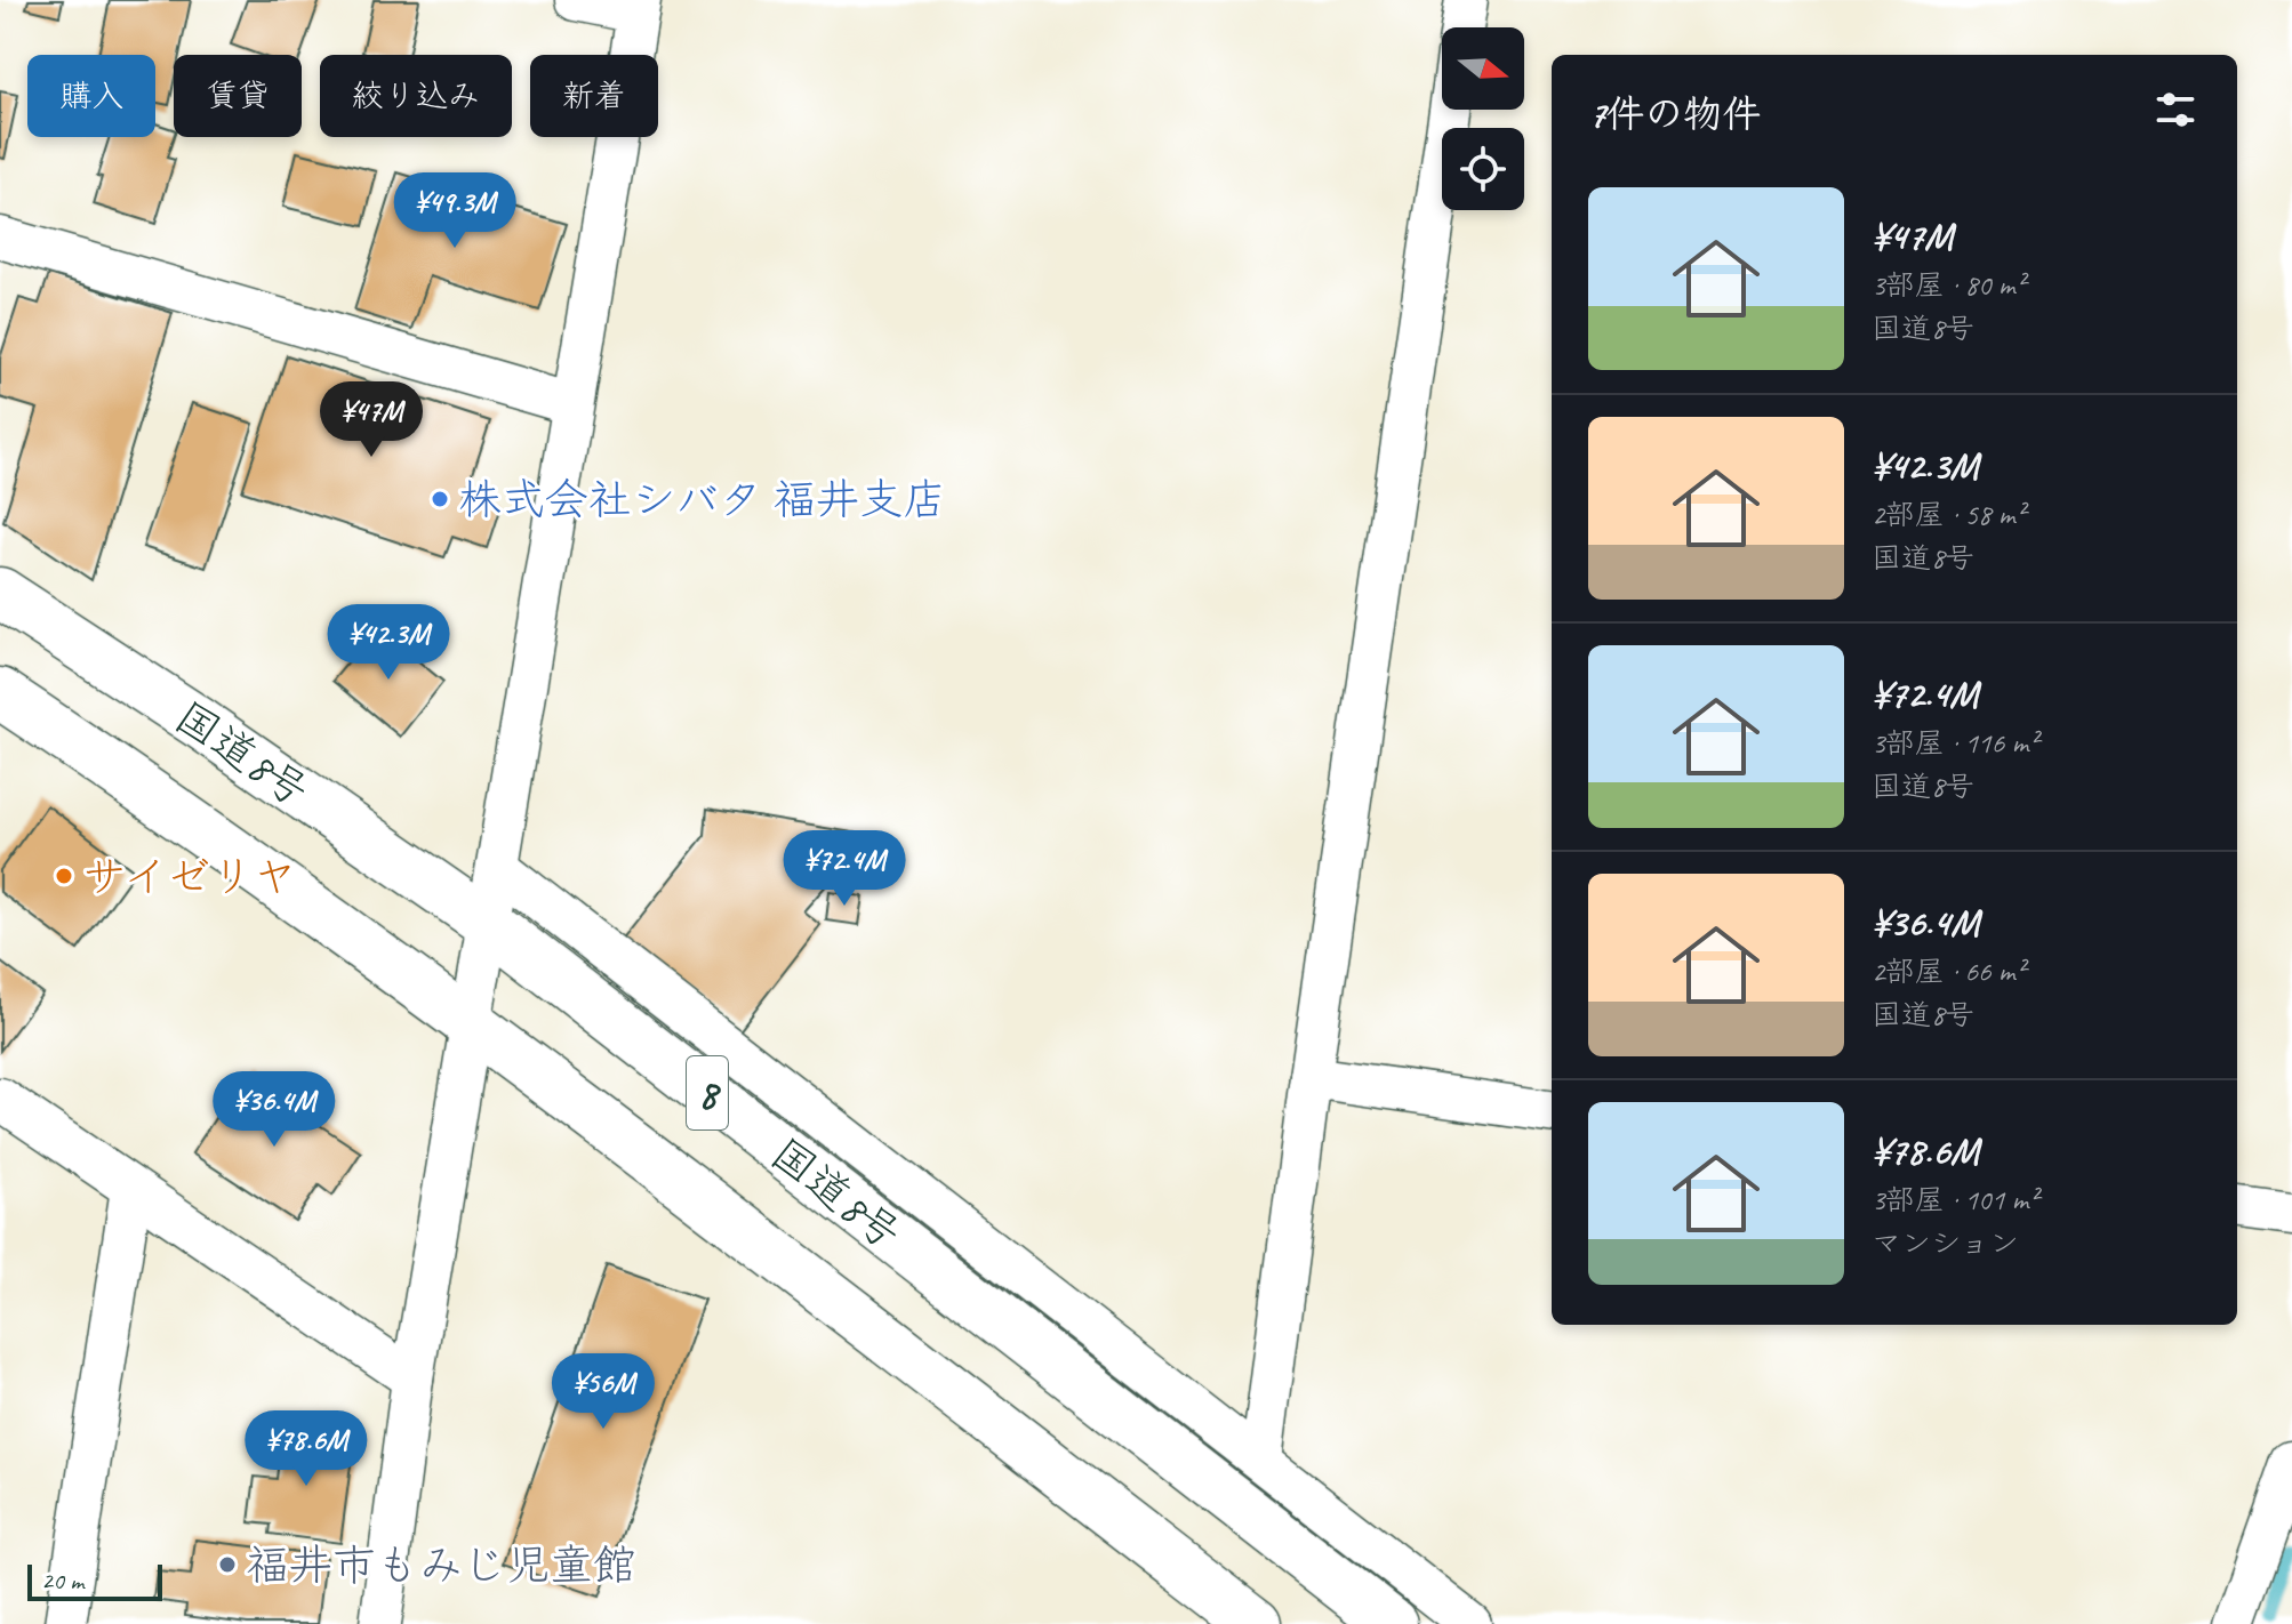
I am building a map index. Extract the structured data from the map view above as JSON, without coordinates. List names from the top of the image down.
{
  "streets": {
    "highway": ["国道8号", "8"]
  },
  "places": ["株式会社シバタ 福井支店", "サイゼリヤ", "福井市もみじ児童館"],
  "scale_bar": "20 m",
  "north": "right",
  "page": {
    "chip": [
      "購入",
      "賃貸",
      "絞り込み",
      "新着"
    ],
    "heading": "7件の物件",
    "list": [
      {
        "name": "¥47M",
        "note": "3部屋 · 80 m² · 国道8号"
      },
      {
        "name": "¥42.3M",
        "note": "2部屋 · 58 m² · 国道8号"
      },
      {
        "name": "¥72.4M",
        "note": "3部屋 · 116 m² · 国道8号"
      },
      {
        "name": "¥36.4M",
        "note": "2部屋 · 66 m² · 国道8号"
      },
      {
        "name": "¥78.6M",
        "note": "3部屋 · 101 m² · マンション"
      }
    ],
    "price": [
      "¥49.3M",
      "¥47M",
      "¥42.3M",
      "¥72.4M",
      "¥36.4M",
      "¥56M",
      "¥78.6M"
    ],
    "scale": "20 m"
  }
}
